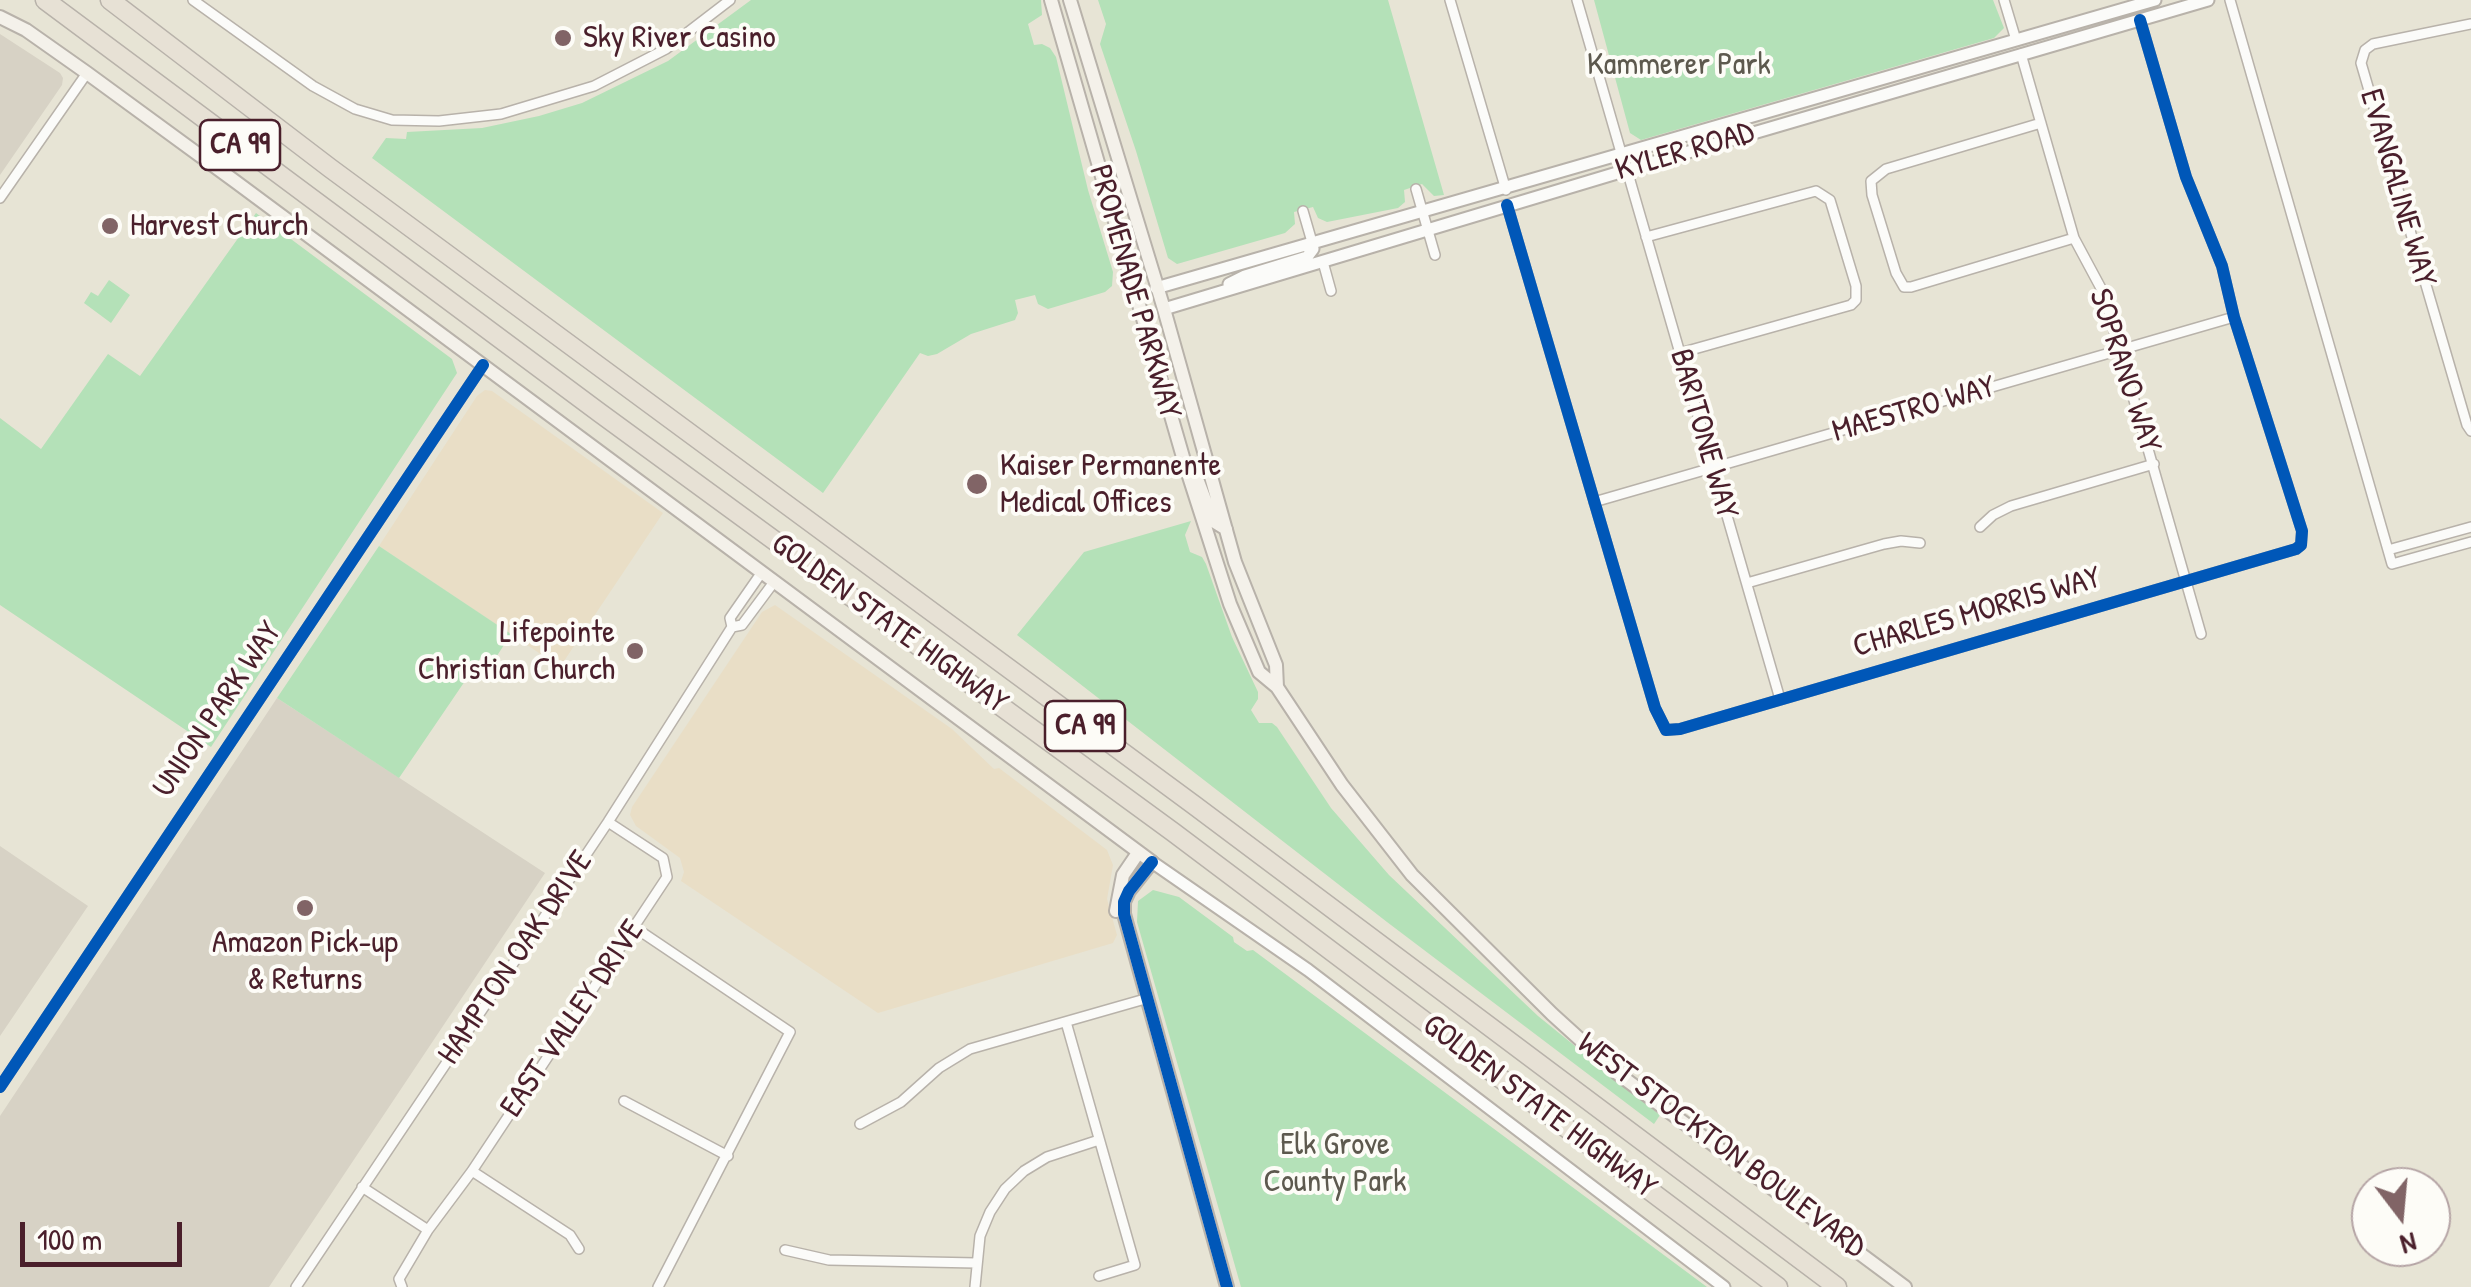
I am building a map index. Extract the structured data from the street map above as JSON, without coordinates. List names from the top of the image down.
{
  "streets": {
    "highway": ["CA 99", "GOLDEN STATE HIGHWAY"],
    "main road": ["PROMENADE PARKWAY", "WEST STOCKTON BOULEVARD"],
    "street": [
      "KYLER ROAD",
      "EVANGALINE WAY",
      "SOPRANO WAY",
      "MAESTRO WAY",
      "BARITONE WAY",
      "CHARLES MORRIS WAY",
      "UNION PARK WAY",
      "HAMPTON OAK DRIVE",
      "EAST VALLEY DRIVE"
    ]
  },
  "crossings": [
    ["KYLER ROAD", "PROMENADE PARKWAY"],
    ["KYLER ROAD", "SOPRANO WAY"],
    ["KYLER ROAD", "BARITONE WAY"],
    ["KYLER ROAD", "CHARLES MORRIS WAY"],
    ["PROMENADE PARKWAY", "WEST STOCKTON BOULEVARD"],
    ["SOPRANO WAY", "MAESTRO WAY"],
    ["SOPRANO WAY", "CHARLES MORRIS WAY"],
    ["MAESTRO WAY", "BARITONE WAY"],
    ["MAESTRO WAY", "CHARLES MORRIS WAY"],
    ["BARITONE WAY", "CHARLES MORRIS WAY"],
    ["HAMPTON OAK DRIVE", "EAST VALLEY DRIVE"]
  ],
  "parks": ["Kammerer Park", "Elk Grove County Park"],
  "places": [
    "Sky River Casino",
    "Harvest Church",
    "Kaiser Permanente Medical Offices",
    "Lifepointe Christian Church",
    "Amazon Pick-up & Returns"
  ],
  "scale_bar": "100 m",
  "north": "bottom"
}
